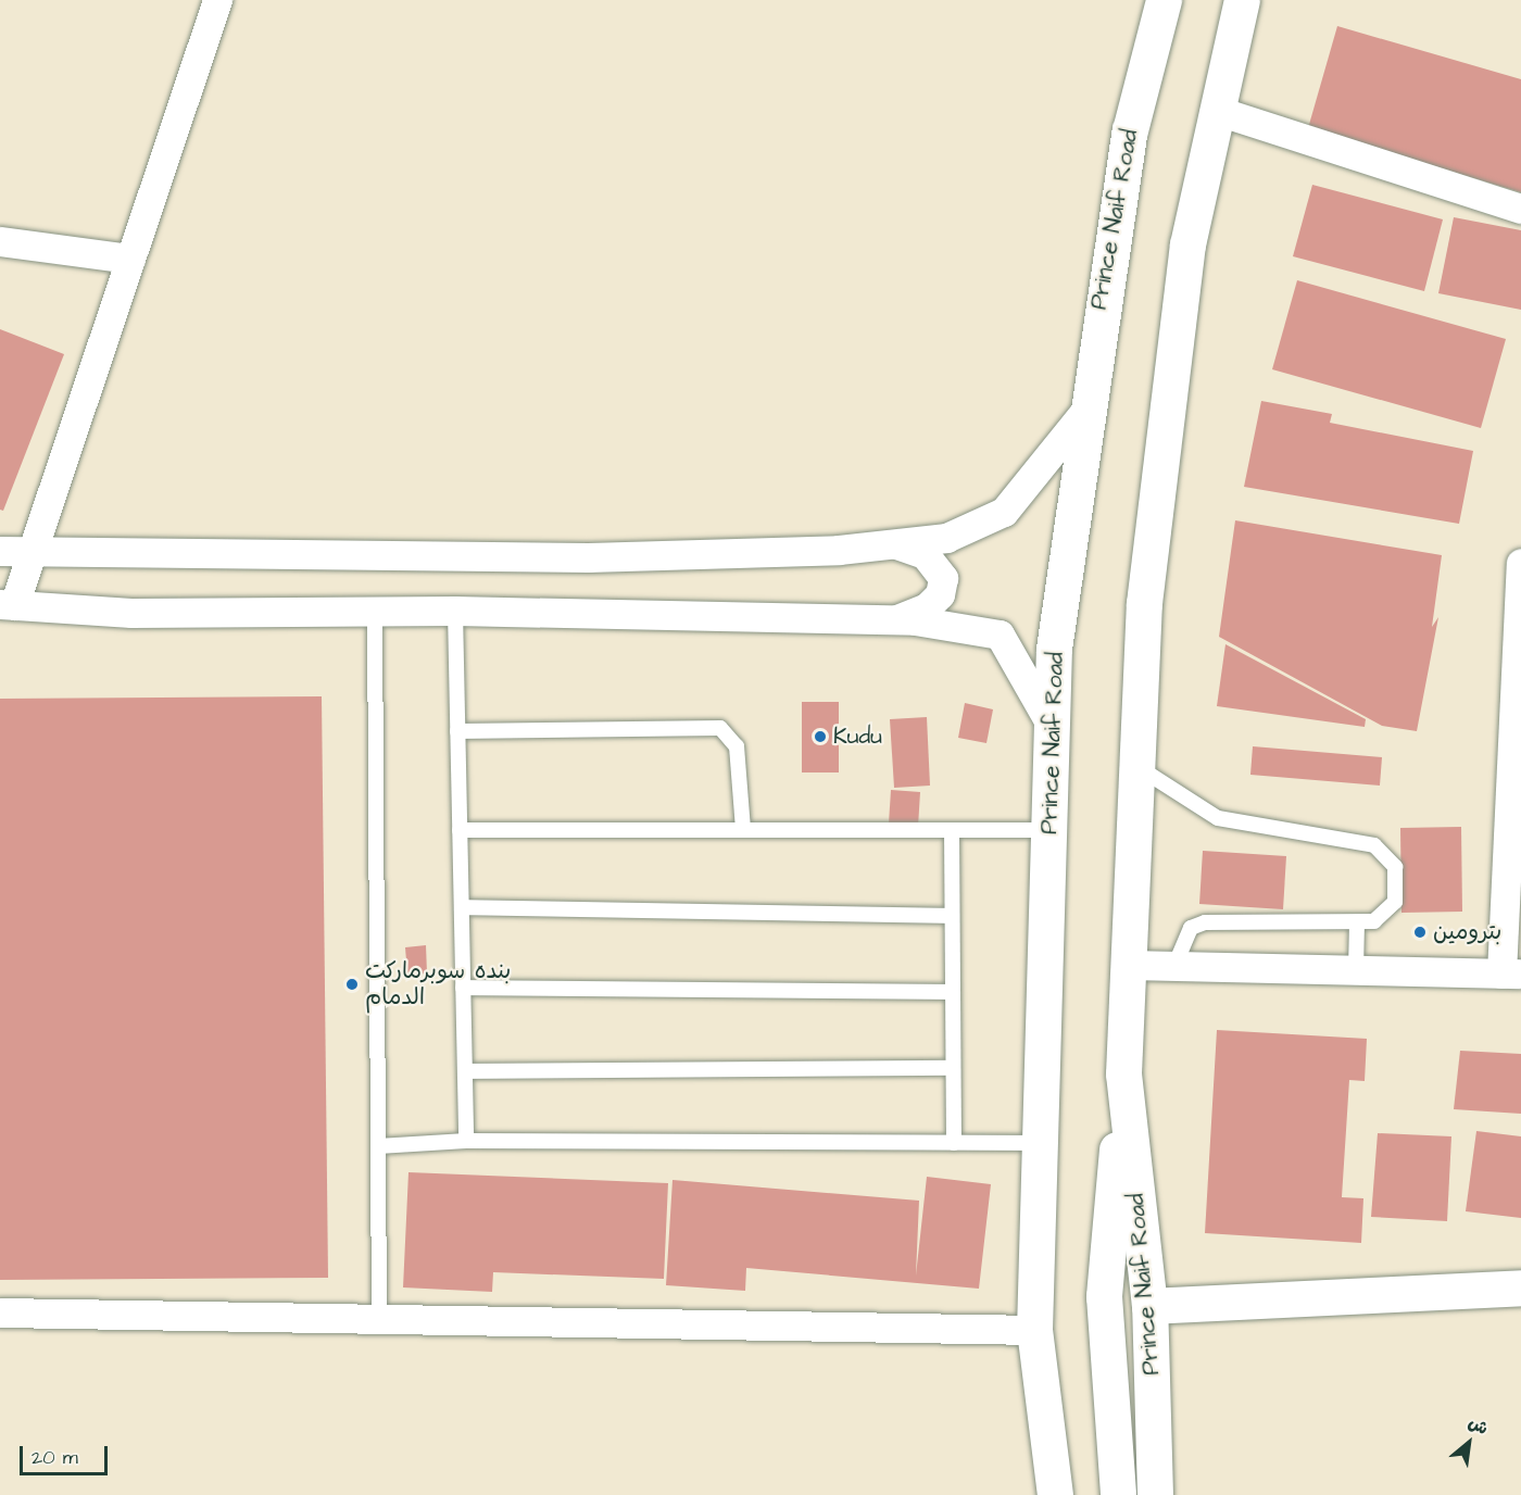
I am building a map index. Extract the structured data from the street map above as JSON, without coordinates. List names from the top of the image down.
{
  "streets": {
    "main road": ["Prince Naif Road"]
  },
  "places": ["Kudu", "بترومين", "بنده سوبرماركت الدمام"],
  "scale_bar": "20 m",
  "north": "top right"
}
